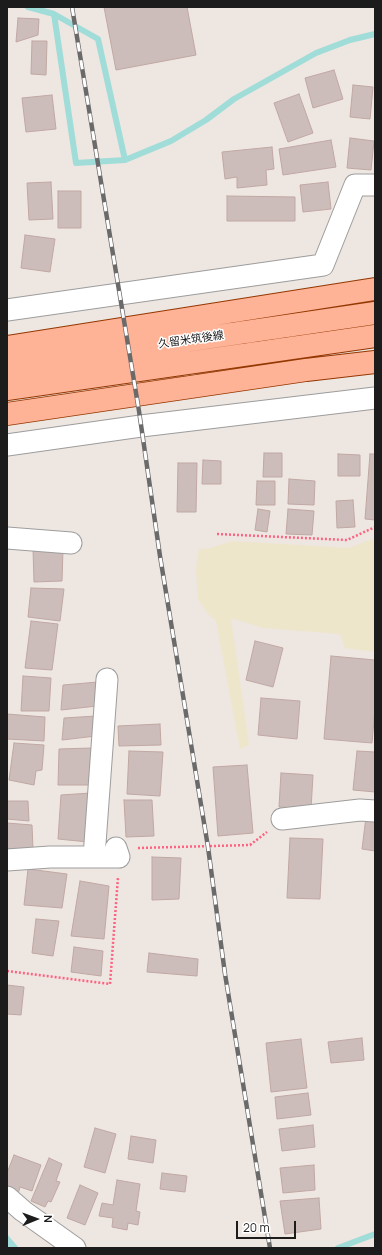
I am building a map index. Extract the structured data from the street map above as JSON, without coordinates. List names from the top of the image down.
{
  "streets": {
    "main road": ["久留米筑後線"]
  },
  "scale_bar": "20 m",
  "north": "right"
}
